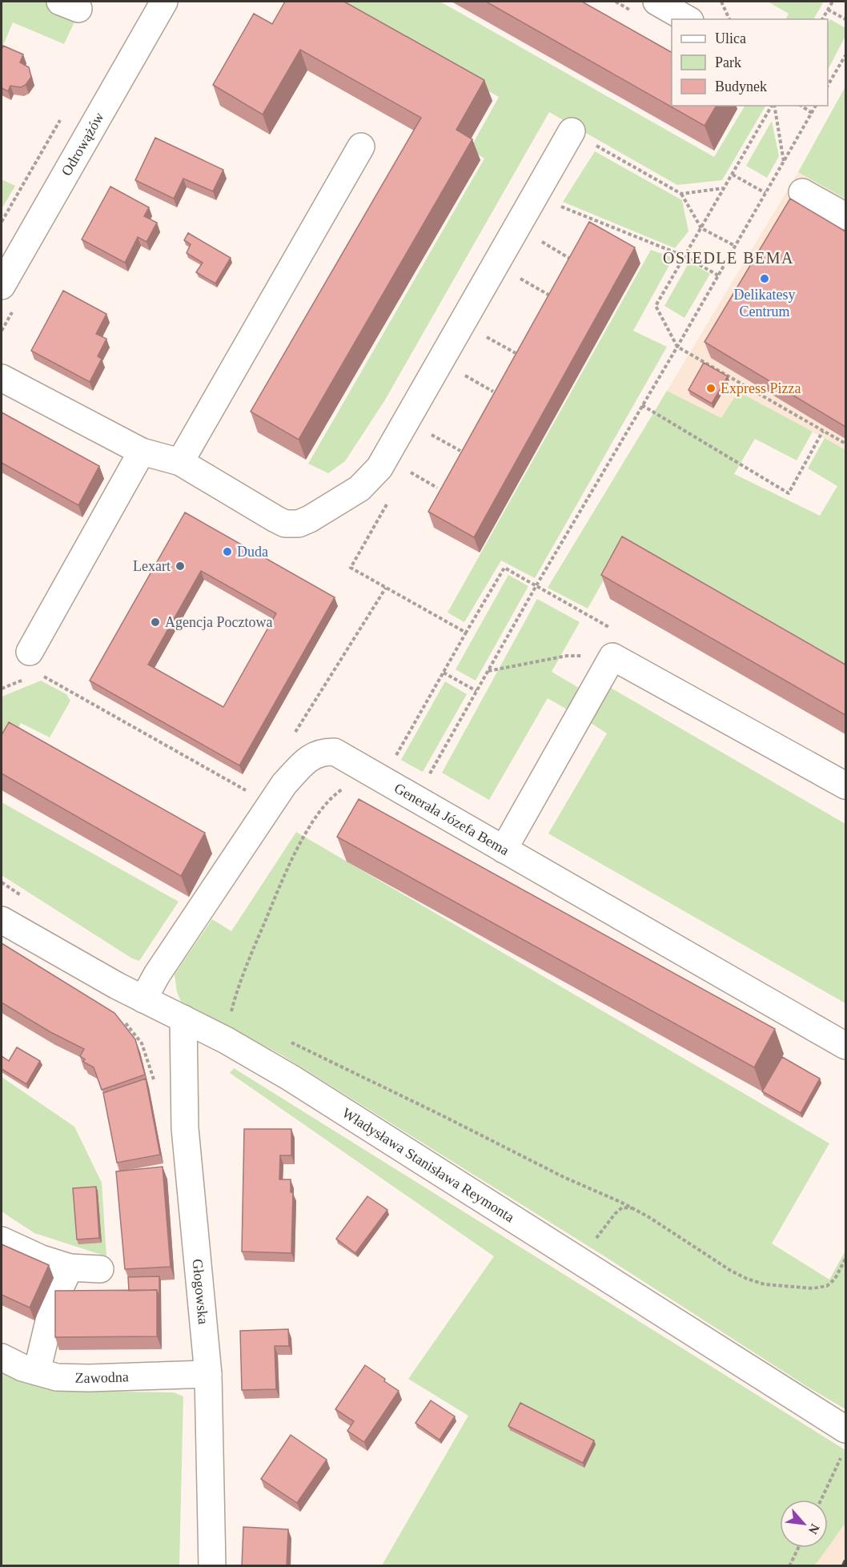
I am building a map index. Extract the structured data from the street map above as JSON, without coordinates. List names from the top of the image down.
{
  "streets": {
    "street": [
      "Odrowążów",
      "Generała Józefa Bema",
      "Władysława Stanisława Reymonta",
      "Głogowska",
      "Zawodna"
    ]
  },
  "crossings": [
    ["Generała Józefa Bema", "Władysława Stanisława Reymonta"],
    ["Władysława Stanisława Reymonta", "Głogowska"],
    ["Głogowska", "Zawodna"]
  ],
  "districts": ["OSIEDLE BEMA"],
  "places": [
    "Delikatesy Centrum",
    "Express Pizza",
    "Duda",
    "Lexart",
    "Agencja Pocztowa"
  ],
  "legend": ["Ulica", "Park", "Budynek"],
  "north": "bottom right"
}
